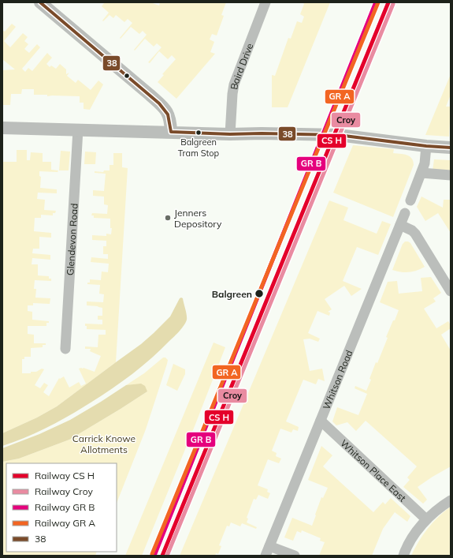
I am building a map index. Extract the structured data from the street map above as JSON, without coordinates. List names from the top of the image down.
{
  "streets": {
    "street": [
      "Baird Drive",
      "Glendevon Road",
      "Whitson Road",
      "Whitson Place East"
    ]
  },
  "crossings": [
    ["Whitson Road", "Whitson Place East"]
  ],
  "parks": ["Carrick Knowe Allotments"],
  "places": ["Balgreen Tram Stop", "Jenners Depository", "Balgreen"],
  "lines": ["transit line 38", "rail line Croy"],
  "legend": [
    "Railway CS H",
    "Railway Croy",
    "Railway GR B",
    "Railway GR A",
    "38"
  ]
}
